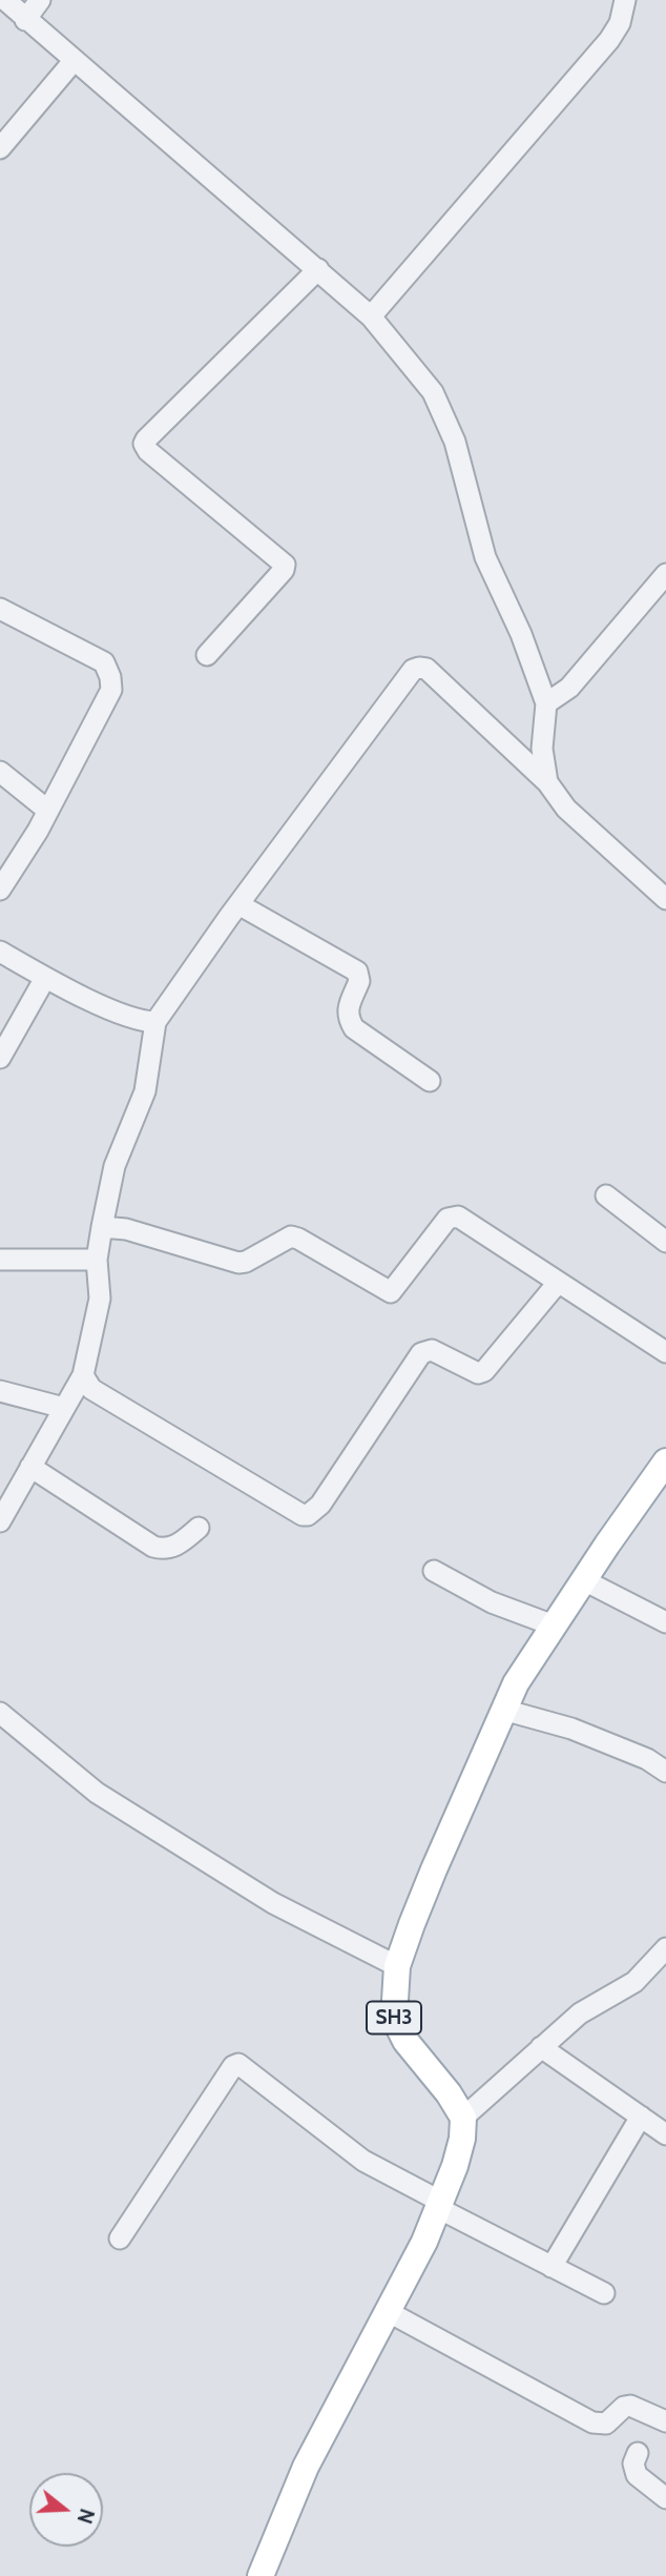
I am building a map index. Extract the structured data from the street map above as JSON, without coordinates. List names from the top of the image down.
{
  "streets": {
    "main road": ["SH3"]
  },
  "north": "right"
}
